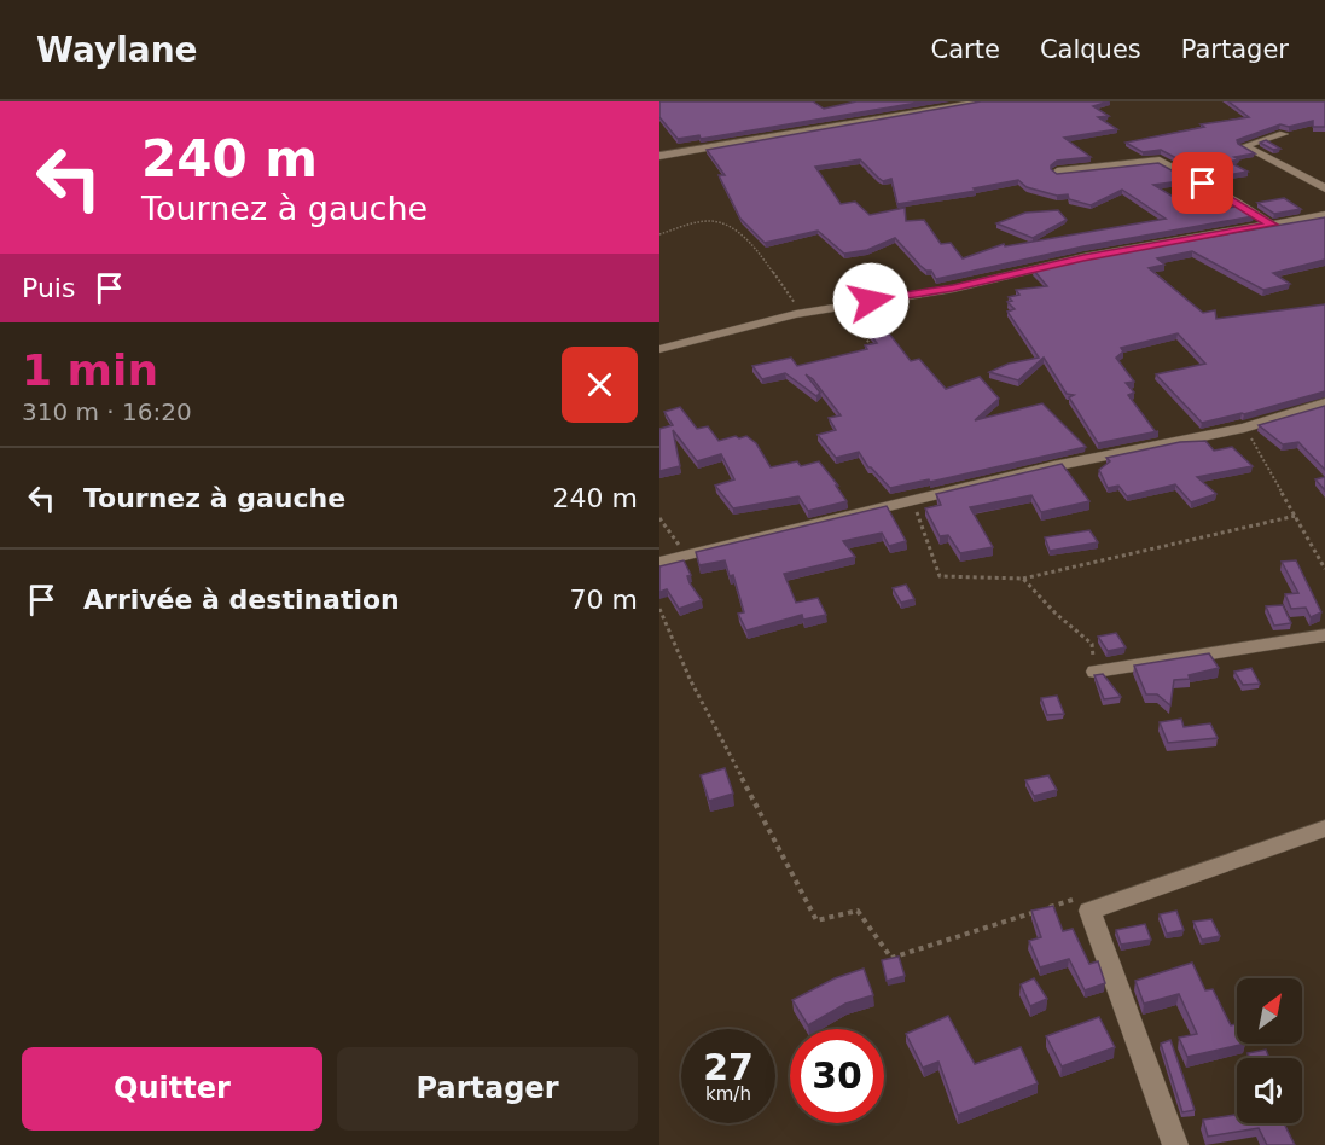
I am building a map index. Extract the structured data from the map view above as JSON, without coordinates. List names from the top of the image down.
{
  "north": "top right",
  "page": {
    "header": "Waylane",
    "nav": ["Carte", "Calques", "Partager"],
    "turn": ["240 m", "Tournez à gauche"],
    "then": "Puis",
    "heading": ["1 min", "310 m · 16:20"],
    "list": [
      {
        "name": "Tournez à gauche",
        "value": "240 m"
      },
      {
        "name": "Arrivée à destination",
        "value": "70 m"
      }
    ],
    "speed": "27 km/h",
    "limit": "30",
    "buttons": ["Quitter", "Partager"]
  }
}
